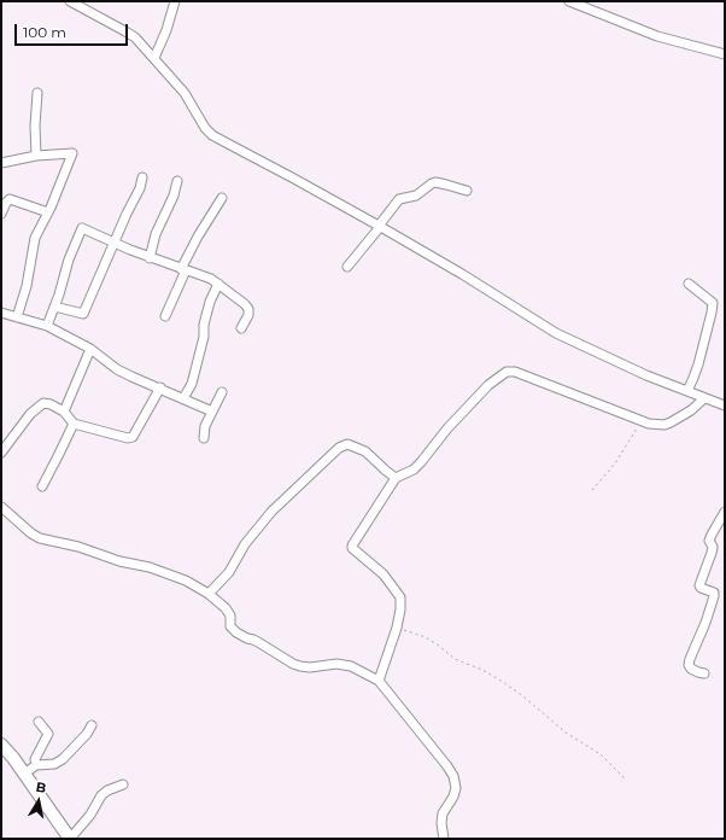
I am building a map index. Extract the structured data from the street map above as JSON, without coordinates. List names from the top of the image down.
{
  "scale_bar": "100 m",
  "north": "top"
}
